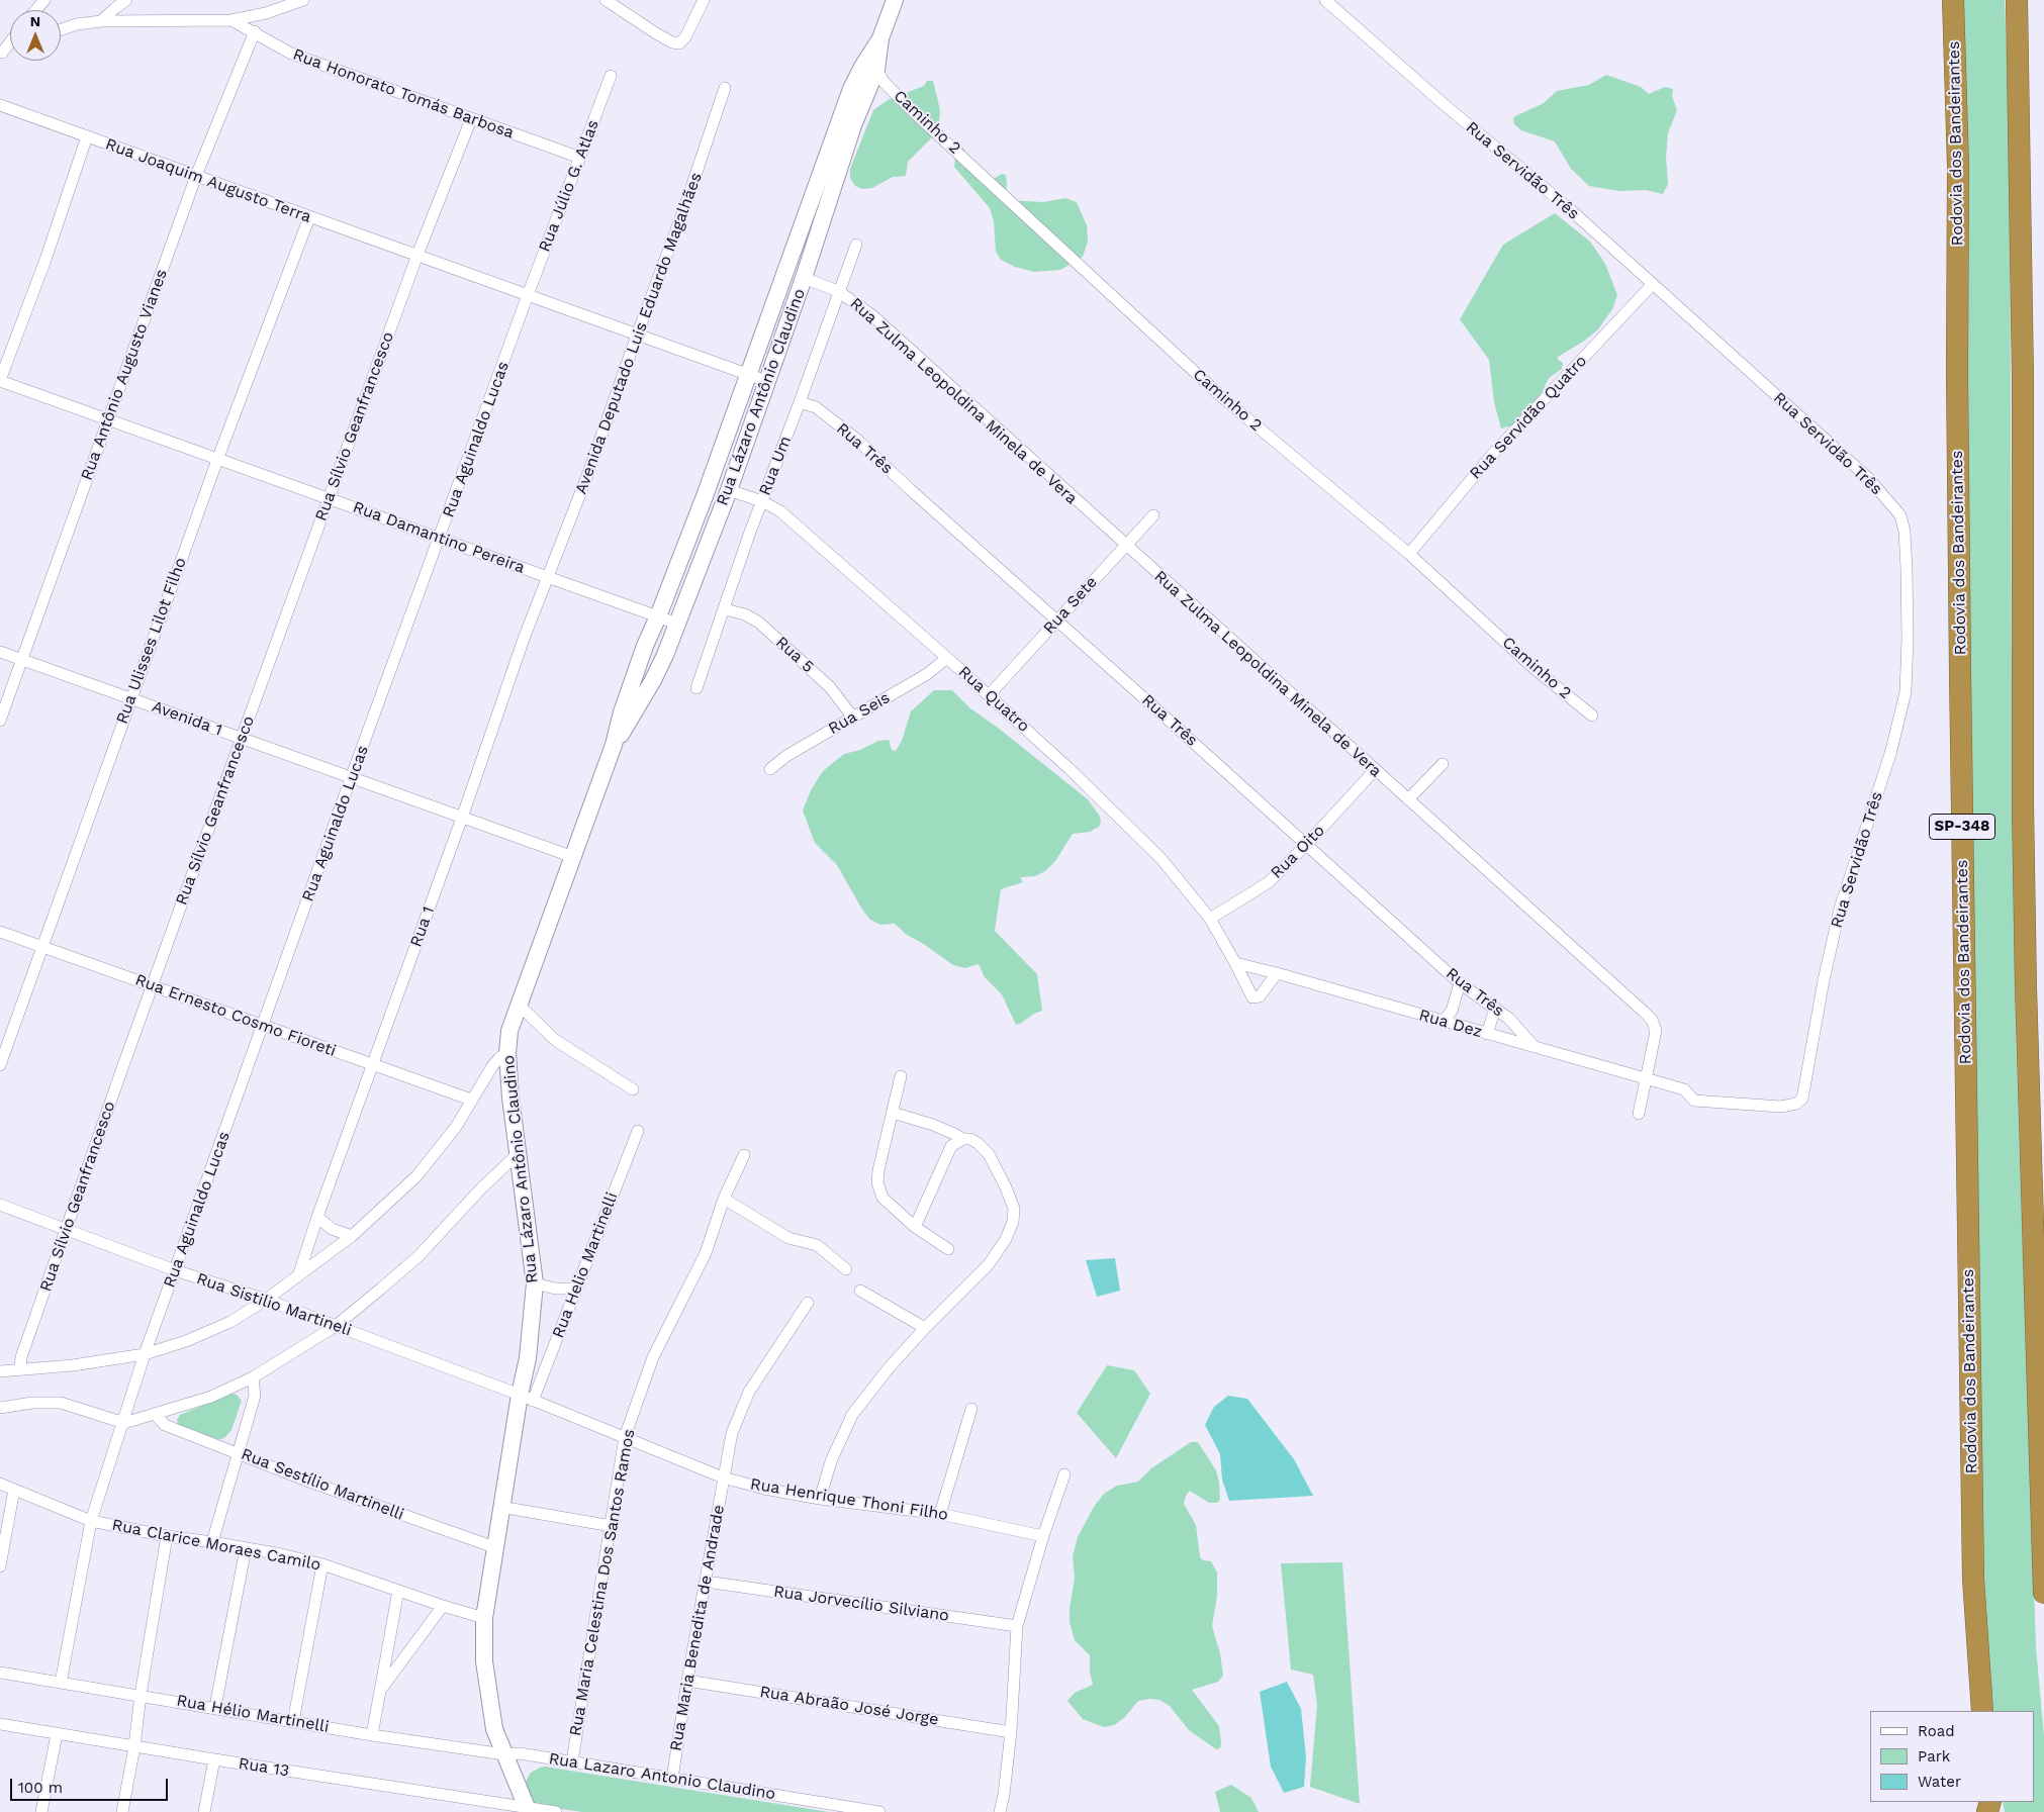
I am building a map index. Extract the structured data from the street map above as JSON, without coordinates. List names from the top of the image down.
{
  "streets": {
    "highway": ["Rodovia dos Bandeirantes", "SP-348"],
    "main road": ["Rua Lázaro Antônio Claudino"],
    "street": [
      "Rua Honorato Tomás Barbosa",
      "Caminho 2",
      "Rua Servidão Três",
      "Rua Joaquim Augusto Terra",
      "Rua Júlio G. Atlas",
      "Avenida Deputado Luis Eduardo Magalhães",
      "Rua Antônio Augusto Vianes",
      "Rua Zulma Leopoldina Minela de Vera",
      "Rua Servidão Quatro",
      "Rua Sílvio Geanfrancesco",
      "Rua Aguinaldo Lucas",
      "Rua Três",
      "Rua Um",
      "Rua Damantino Pereira",
      "Rua Sete",
      "Rua Ulisses Lilot Filho",
      "Rua 5",
      "Rua Quatro",
      "Rua Seis",
      "Avenida 1",
      "Rua Oito",
      "Rua 1",
      "Rua Ernesto Cosmo Fioreti",
      "Rua Dez",
      "Rua Helio Martinelli",
      "Rua Sistilio Martineli",
      "Rua Sestílio Martinelli",
      "Rua Henrique Thoni Filho",
      "Rua Clarice Moraes Camilo",
      "Rua Maria Celestina Dos Santos Ramos",
      "Rua Jorvecílio Silviano",
      "Rua Maria Benedita de Andrade",
      "Rua Abraão José Jorge",
      "Rua Hélio Martinelli",
      "Rua 13",
      "Rua Lazaro Antonio Claudino"
    ]
  },
  "crossings": [
    ["Rua Honorato Tomás Barbosa", "Rua Júlio G. Atlas"],
    ["Rua Honorato Tomás Barbosa", "Rua Antônio Augusto Vianes"],
    ["Rua Honorato Tomás Barbosa", "Rua Sílvio Geanfrancesco"],
    ["Caminho 2", "Rua Lázaro Antônio Claudino"],
    ["Caminho 2", "Rua Servidão Quatro"],
    ["Rua Servidão Três", "Rua Servidão Quatro"],
    ["Rua Servidão Três", "Rua Dez"],
    ["Rua Joaquim Augusto Terra", "Rua Antônio Augusto Vianes"],
    ["Rua Joaquim Augusto Terra", "Rua Sílvio Geanfrancesco"],
    ["Rua Joaquim Augusto Terra", "Rua Ulisses Lilot Filho"],
    ["Rua Júlio G. Atlas", "Rua Aguinaldo Lucas"],
    ["Avenida Deputado Luis Eduardo Magalhães", "Rua Damantino Pereira"],
    ["Avenida Deputado Luis Eduardo Magalhães", "Rua 1"],
    ["Rua Antônio Augusto Vianes", "Rua Damantino Pereira"],
    ["Rua Antônio Augusto Vianes", "Avenida 1"],
    ["Rua Lázaro Antônio Claudino", "Rua Zulma Leopoldina Minela de Vera"],
    ["Rua Lázaro Antônio Claudino", "Rua Damantino Pereira"],
    ["Rua Lázaro Antônio Claudino", "Rua Quatro"],
    ["Rua Lázaro Antônio Claudino", "Avenida 1"],
    ["Rua Lázaro Antônio Claudino", "Rua Helio Martinelli"],
    ["Rua Lázaro Antônio Claudino", "Rua Sistilio Martineli"],
    ["Rua Lázaro Antônio Claudino", "Rua Sestílio Martinelli"],
    ["Rua Lázaro Antônio Claudino", "Rua Henrique Thoni Filho"],
    ["Rua Lázaro Antônio Claudino", "Rua Clarice Moraes Camilo"],
    ["Rua Lázaro Antônio Claudino", "Rua Hélio Martinelli"],
    ["Rua Lázaro Antônio Claudino", "Rua 13"],
    ["Rua Lázaro Antônio Claudino", "Rua Lazaro Antonio Claudino"],
    ["Rua Zulma Leopoldina Minela de Vera", "Rua Um"],
    ["Rua Zulma Leopoldina Minela de Vera", "Rua Sete"],
    ["Rua Zulma Leopoldina Minela de Vera", "Rua Oito"],
    ["Rua Zulma Leopoldina Minela de Vera", "Rua Dez"],
    ["Rua Sílvio Geanfrancesco", "Rua Damantino Pereira"],
    ["Rua Sílvio Geanfrancesco", "Avenida 1"],
    ["Rua Sílvio Geanfrancesco", "Rua Ernesto Cosmo Fioreti"],
    ["Rua Sílvio Geanfrancesco", "Rua Sistilio Martineli"],
    ["Rua Aguinaldo Lucas", "Rua Damantino Pereira"],
    ["Rua Aguinaldo Lucas", "Avenida 1"],
    ["Rua Aguinaldo Lucas", "Rua Ernesto Cosmo Fioreti"],
    ["Rua Aguinaldo Lucas", "Rua Sistilio Martineli"],
    ["Rua Três", "Rua Um"],
    ["Rua Três", "Rua Sete"],
    ["Rua Três", "Rua Oito"],
    ["Rua Três", "Rua Dez"],
    ["Rua Um", "Rua 5"],
    ["Rua Um", "Rua Quatro"],
    ["Rua Damantino Pereira", "Rua Ulisses Lilot Filho"],
    ["Rua Damantino Pereira", "Rua 1"],
    ["Rua Sete", "Rua Quatro"],
    ["Rua Ulisses Lilot Filho", "Avenida 1"],
    ["Rua Ulisses Lilot Filho", "Rua Ernesto Cosmo Fioreti"],
    ["Rua 5", "Rua Seis"],
    ["Rua Quatro", "Rua Seis"],
    ["Rua Quatro", "Rua Oito"],
    ["Rua Quatro", "Rua Dez"],
    ["Avenida 1", "Rua 1"],
    ["Rua 1", "Rua Ernesto Cosmo Fioreti"],
    ["Rua Helio Martinelli", "Rua Sistilio Martineli"],
    ["Rua Helio Martinelli", "Rua Henrique Thoni Filho"],
    ["Rua Sistilio Martineli", "Rua Henrique Thoni Filho"],
    ["Rua Henrique Thoni Filho", "Rua Maria Celestina Dos Santos Ramos"],
    ["Rua Henrique Thoni Filho", "Rua Maria Benedita de Andrade"],
    ["Rua Maria Celestina Dos Santos Ramos", "Rua Lazaro Antonio Claudino"],
    ["Rua Jorvecílio Silviano", "Rua Maria Benedita de Andrade"],
    ["Rua Maria Benedita de Andrade", "Rua Abraão José Jorge"],
    ["Rua Maria Benedita de Andrade", "Rua Lazaro Antonio Claudino"],
    ["Rua Hélio Martinelli", "Rua Lazaro Antonio Claudino"]
  ],
  "legend": ["Road", "Park", "Water"],
  "scale_bar": "100 m",
  "north": "top"
}
